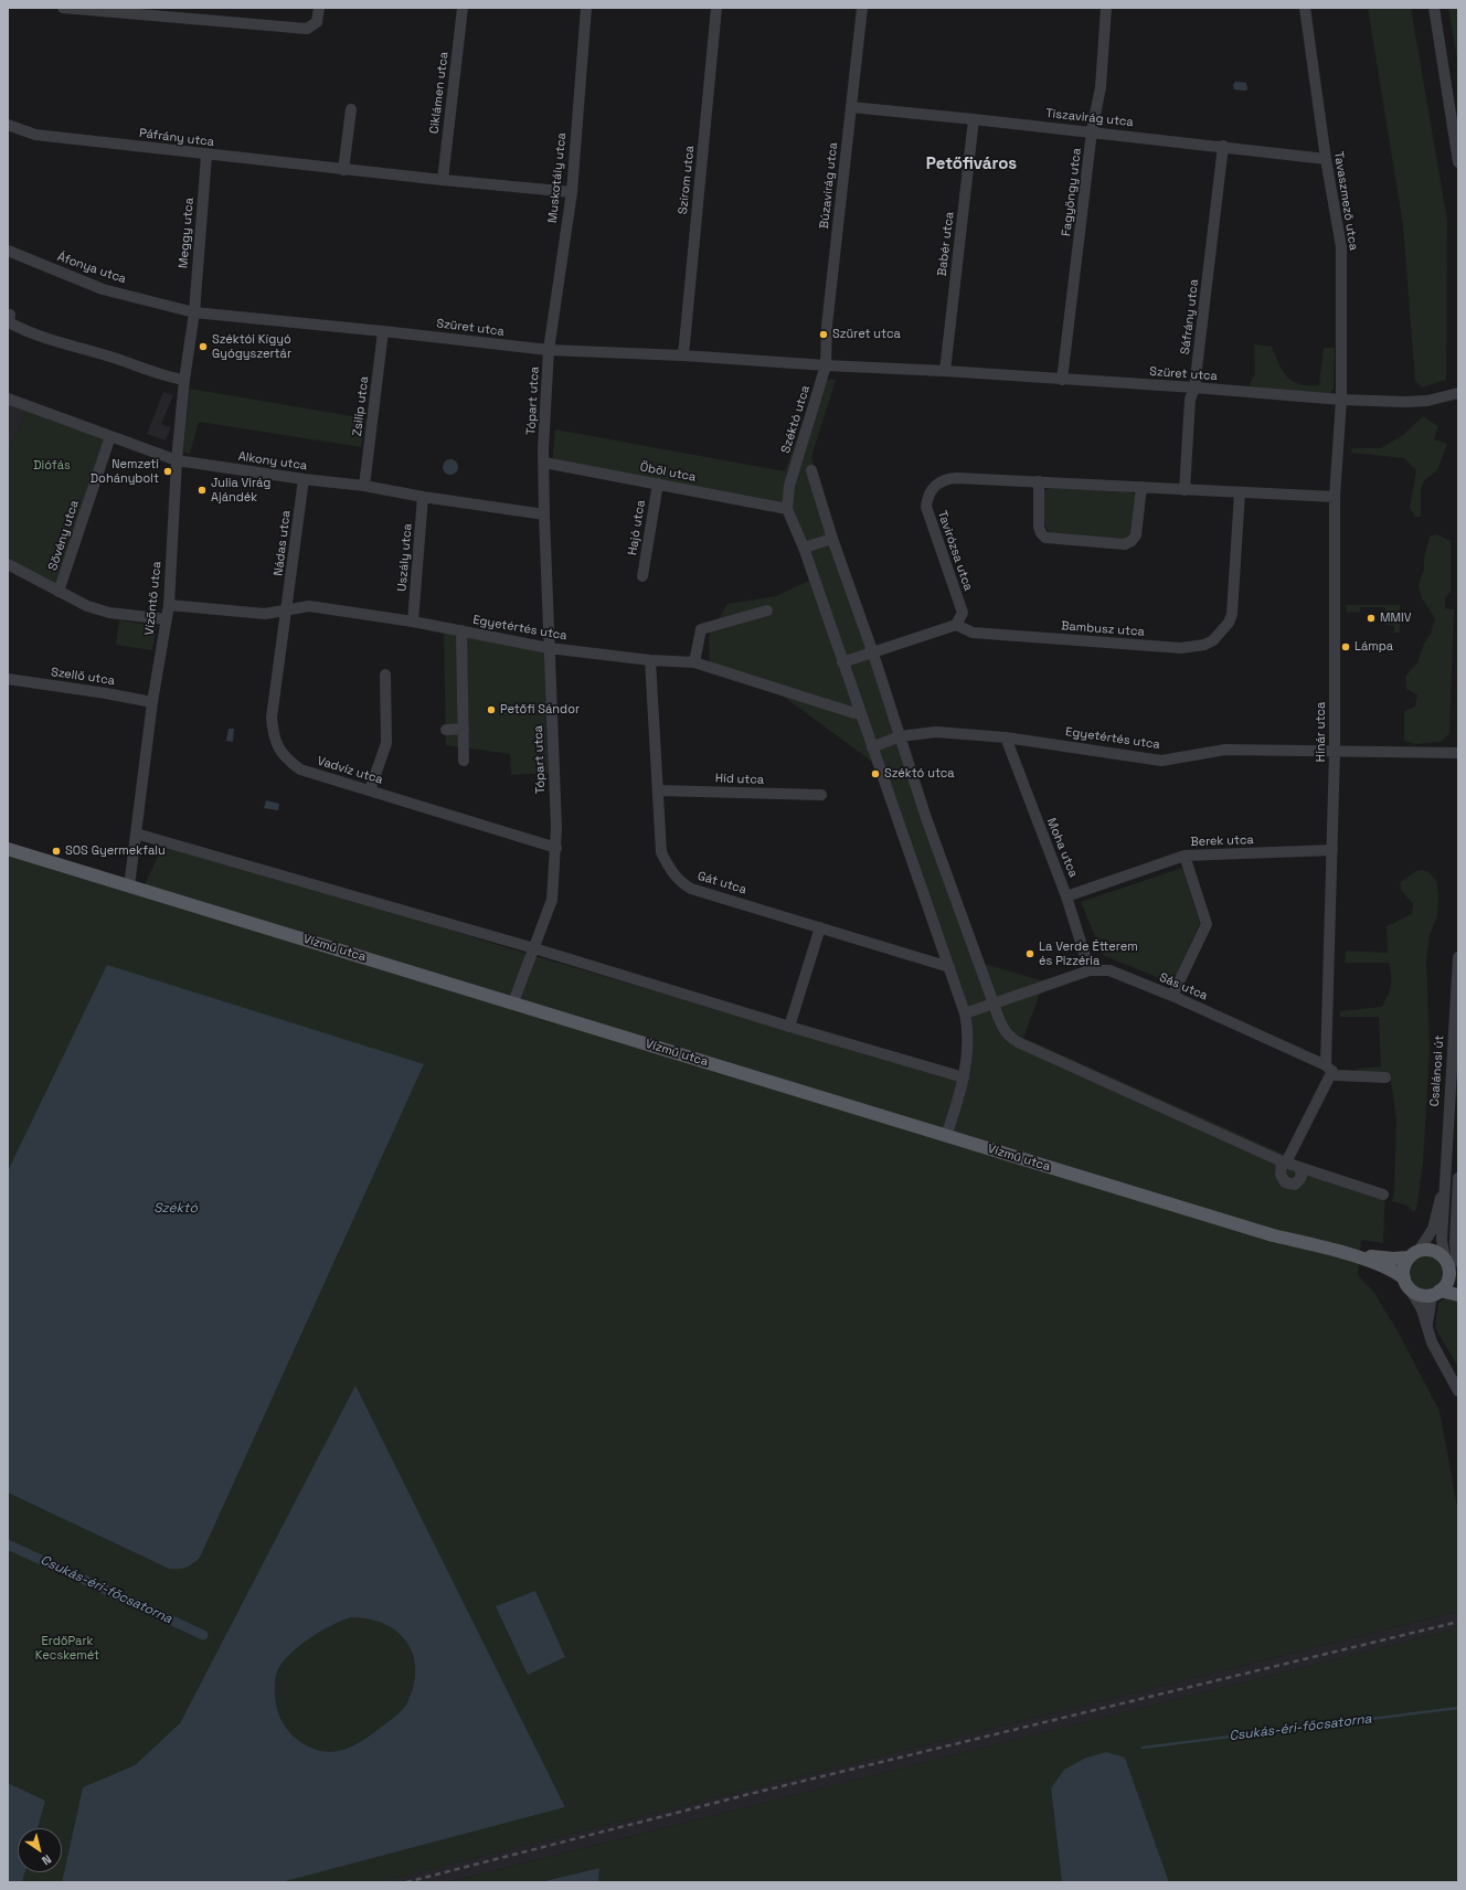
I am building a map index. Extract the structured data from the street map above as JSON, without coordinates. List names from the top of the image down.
{
  "streets": {
    "main road": ["Vízmű utca"],
    "street": [
      "Ciklámen utca",
      "Tiszavirág utca",
      "Páfrány utca",
      "Muskotály utca",
      "Szirom utca",
      "Búzavirág utca",
      "Fagyöngy utca",
      "Tavaszmező utca",
      "Meggy utca",
      "Babér utca",
      "Áfonya utca",
      "Sáfrány utca",
      "Szüret utca",
      "Tópart utca",
      "Zsilip utca",
      "Széktó utca",
      "Alkony utca",
      "Öböl utca",
      "Hajó utca",
      "Sövény utca",
      "Nádas utca",
      "Tavirózsa utca",
      "Uszály utca",
      "Vízöntő utca",
      "Egyetértés utca",
      "Bambusz utca",
      "Szellő utca",
      "Hínár utca",
      "Vadvíz utca",
      "Híd utca",
      "Berek utca",
      "Moha utca",
      "Gát utca",
      "Sás utca",
      "Csalánosi út"
    ]
  },
  "crossings": [
    ["Ciklámen utca", "Páfrány utca"],
    ["Tiszavirág utca", "Búzavirág utca"],
    ["Tiszavirág utca", "Fagyöngy utca"],
    ["Tiszavirág utca", "Tavaszmező utca"],
    ["Tiszavirág utca", "Babér utca"],
    ["Tiszavirág utca", "Sáfrány utca"],
    ["Páfrány utca", "Muskotály utca"],
    ["Páfrány utca", "Meggy utca"],
    ["Muskotály utca", "Szüret utca"],
    ["Muskotály utca", "Tópart utca"],
    ["Szirom utca", "Szüret utca"],
    ["Búzavirág utca", "Szüret utca"],
    ["Búzavirág utca", "Széktó utca"],
    ["Fagyöngy utca", "Szüret utca"],
    ["Tavaszmező utca", "Szüret utca"],
    ["Tavaszmező utca", "Hínár utca"],
    ["Meggy utca", "Áfonya utca"],
    ["Meggy utca", "Szüret utca"],
    ["Meggy utca", "Vízöntő utca"],
    ["Babér utca", "Szüret utca"],
    ["Áfonya utca", "Szüret utca"],
    ["Áfonya utca", "Vízöntő utca"],
    ["Sáfrány utca", "Szüret utca"],
    ["Sáfrány utca", "Tavirózsa utca"],
    ["Szüret utca", "Tópart utca"],
    ["Szüret utca", "Zsilip utca"],
    ["Szüret utca", "Széktó utca"],
    ["Szüret utca", "Vízöntő utca"],
    ["Szüret utca", "Hínár utca"],
    ["Tópart utca", "Alkony utca"],
    ["Tópart utca", "Öböl utca"],
    ["Tópart utca", "Egyetértés utca"],
    ["Tópart utca", "Vadvíz utca"],
    ["Tópart utca", "Vízmű utca"],
    ["Zsilip utca", "Alkony utca"],
    ["Széktó utca", "Öböl utca"],
    ["Széktó utca", "Egyetértés utca"],
    ["Széktó utca", "Gát utca"],
    ["Széktó utca", "Vízmű utca"],
    ["Széktó utca", "Sás utca"],
    ["Alkony utca", "Sövény utca"],
    ["Alkony utca", "Nádas utca"],
    ["Alkony utca", "Uszály utca"],
    ["Alkony utca", "Vízöntő utca"],
    ["Öböl utca", "Hajó utca"],
    ["Nádas utca", "Egyetértés utca"],
    ["Nádas utca", "Vadvíz utca"],
    ["Tavirózsa utca", "Bambusz utca"],
    ["Tavirózsa utca", "Hínár utca"],
    ["Uszály utca", "Egyetértés utca"],
    ["Vízöntő utca", "Egyetértés utca"],
    ["Vízöntő utca", "Szellő utca"],
    ["Vízöntő utca", "Vízmű utca"],
    ["Egyetértés utca", "Hínár utca"],
    ["Egyetértés utca", "Vadvíz utca"],
    ["Egyetértés utca", "Moha utca"],
    ["Egyetértés utca", "Gát utca"],
    ["Hínár utca", "Berek utca"],
    ["Hínár utca", "Sás utca"],
    ["Híd utca", "Gát utca"],
    ["Berek utca", "Moha utca"],
    ["Moha utca", "Sás utca"]
  ],
  "districts": ["Petőfiváros"],
  "water": ["Széktó", "Csukás-éri-főcsatorna"],
  "parks": ["Diófás", "ErdőPark Kecskemét"],
  "places": [
    "Szüret utca",
    "Széktói Kígyó Gyógyszertár",
    "Nemzeti Dohánybolt",
    "Julia Virág Ajándék",
    "MMIV",
    "Lámpa",
    "Petőfi Sándor",
    "Széktó utca",
    "SOS Gyermekfalu",
    "La Verde Étterem és Pizzéria"
  ],
  "north": "bottom right"
}
